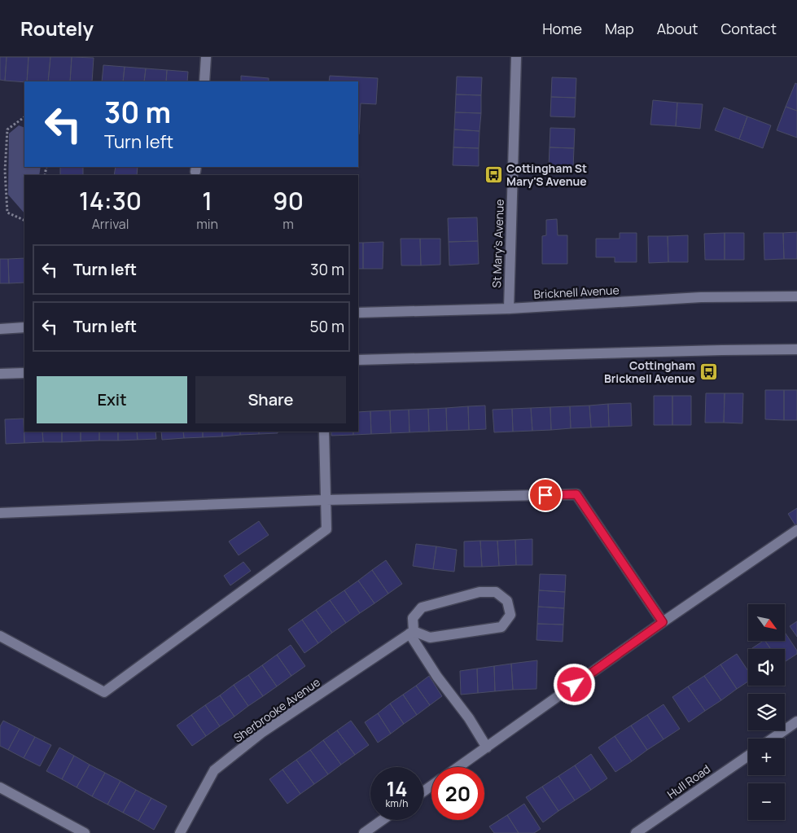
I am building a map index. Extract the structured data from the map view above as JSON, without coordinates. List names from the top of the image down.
{
  "streets": {
    "street": [
      "St Mary's Avenue",
      "Bricknell Avenue",
      "Sherbrooke Avenue",
      "Hull Road"
    ]
  },
  "crossings": [
    ["St Mary's Avenue", "Bricknell Avenue"]
  ],
  "places": {
    "bus stop": ["Cottingham St Mary'S Avenue", "Cottingham Bricknell Avenue"]
  },
  "north": "bottom right",
  "page": {
    "header": "Routely",
    "nav": [
      "Home",
      "Map",
      "About",
      "Contact"
    ],
    "turn": ["30 m", "Turn left"],
    "eta": [
      "14:30",
      "Arrival",
      "1",
      "min",
      "90",
      "m"
    ],
    "list": [
      {
        "name": "Turn left",
        "value": "30 m"
      },
      {
        "name": "Turn left",
        "value": "50 m"
      }
    ],
    "buttons": ["Exit", "Share"],
    "map_buttons": ["+", "−"],
    "speed": "14 km/h",
    "limit": "20"
  }
}
